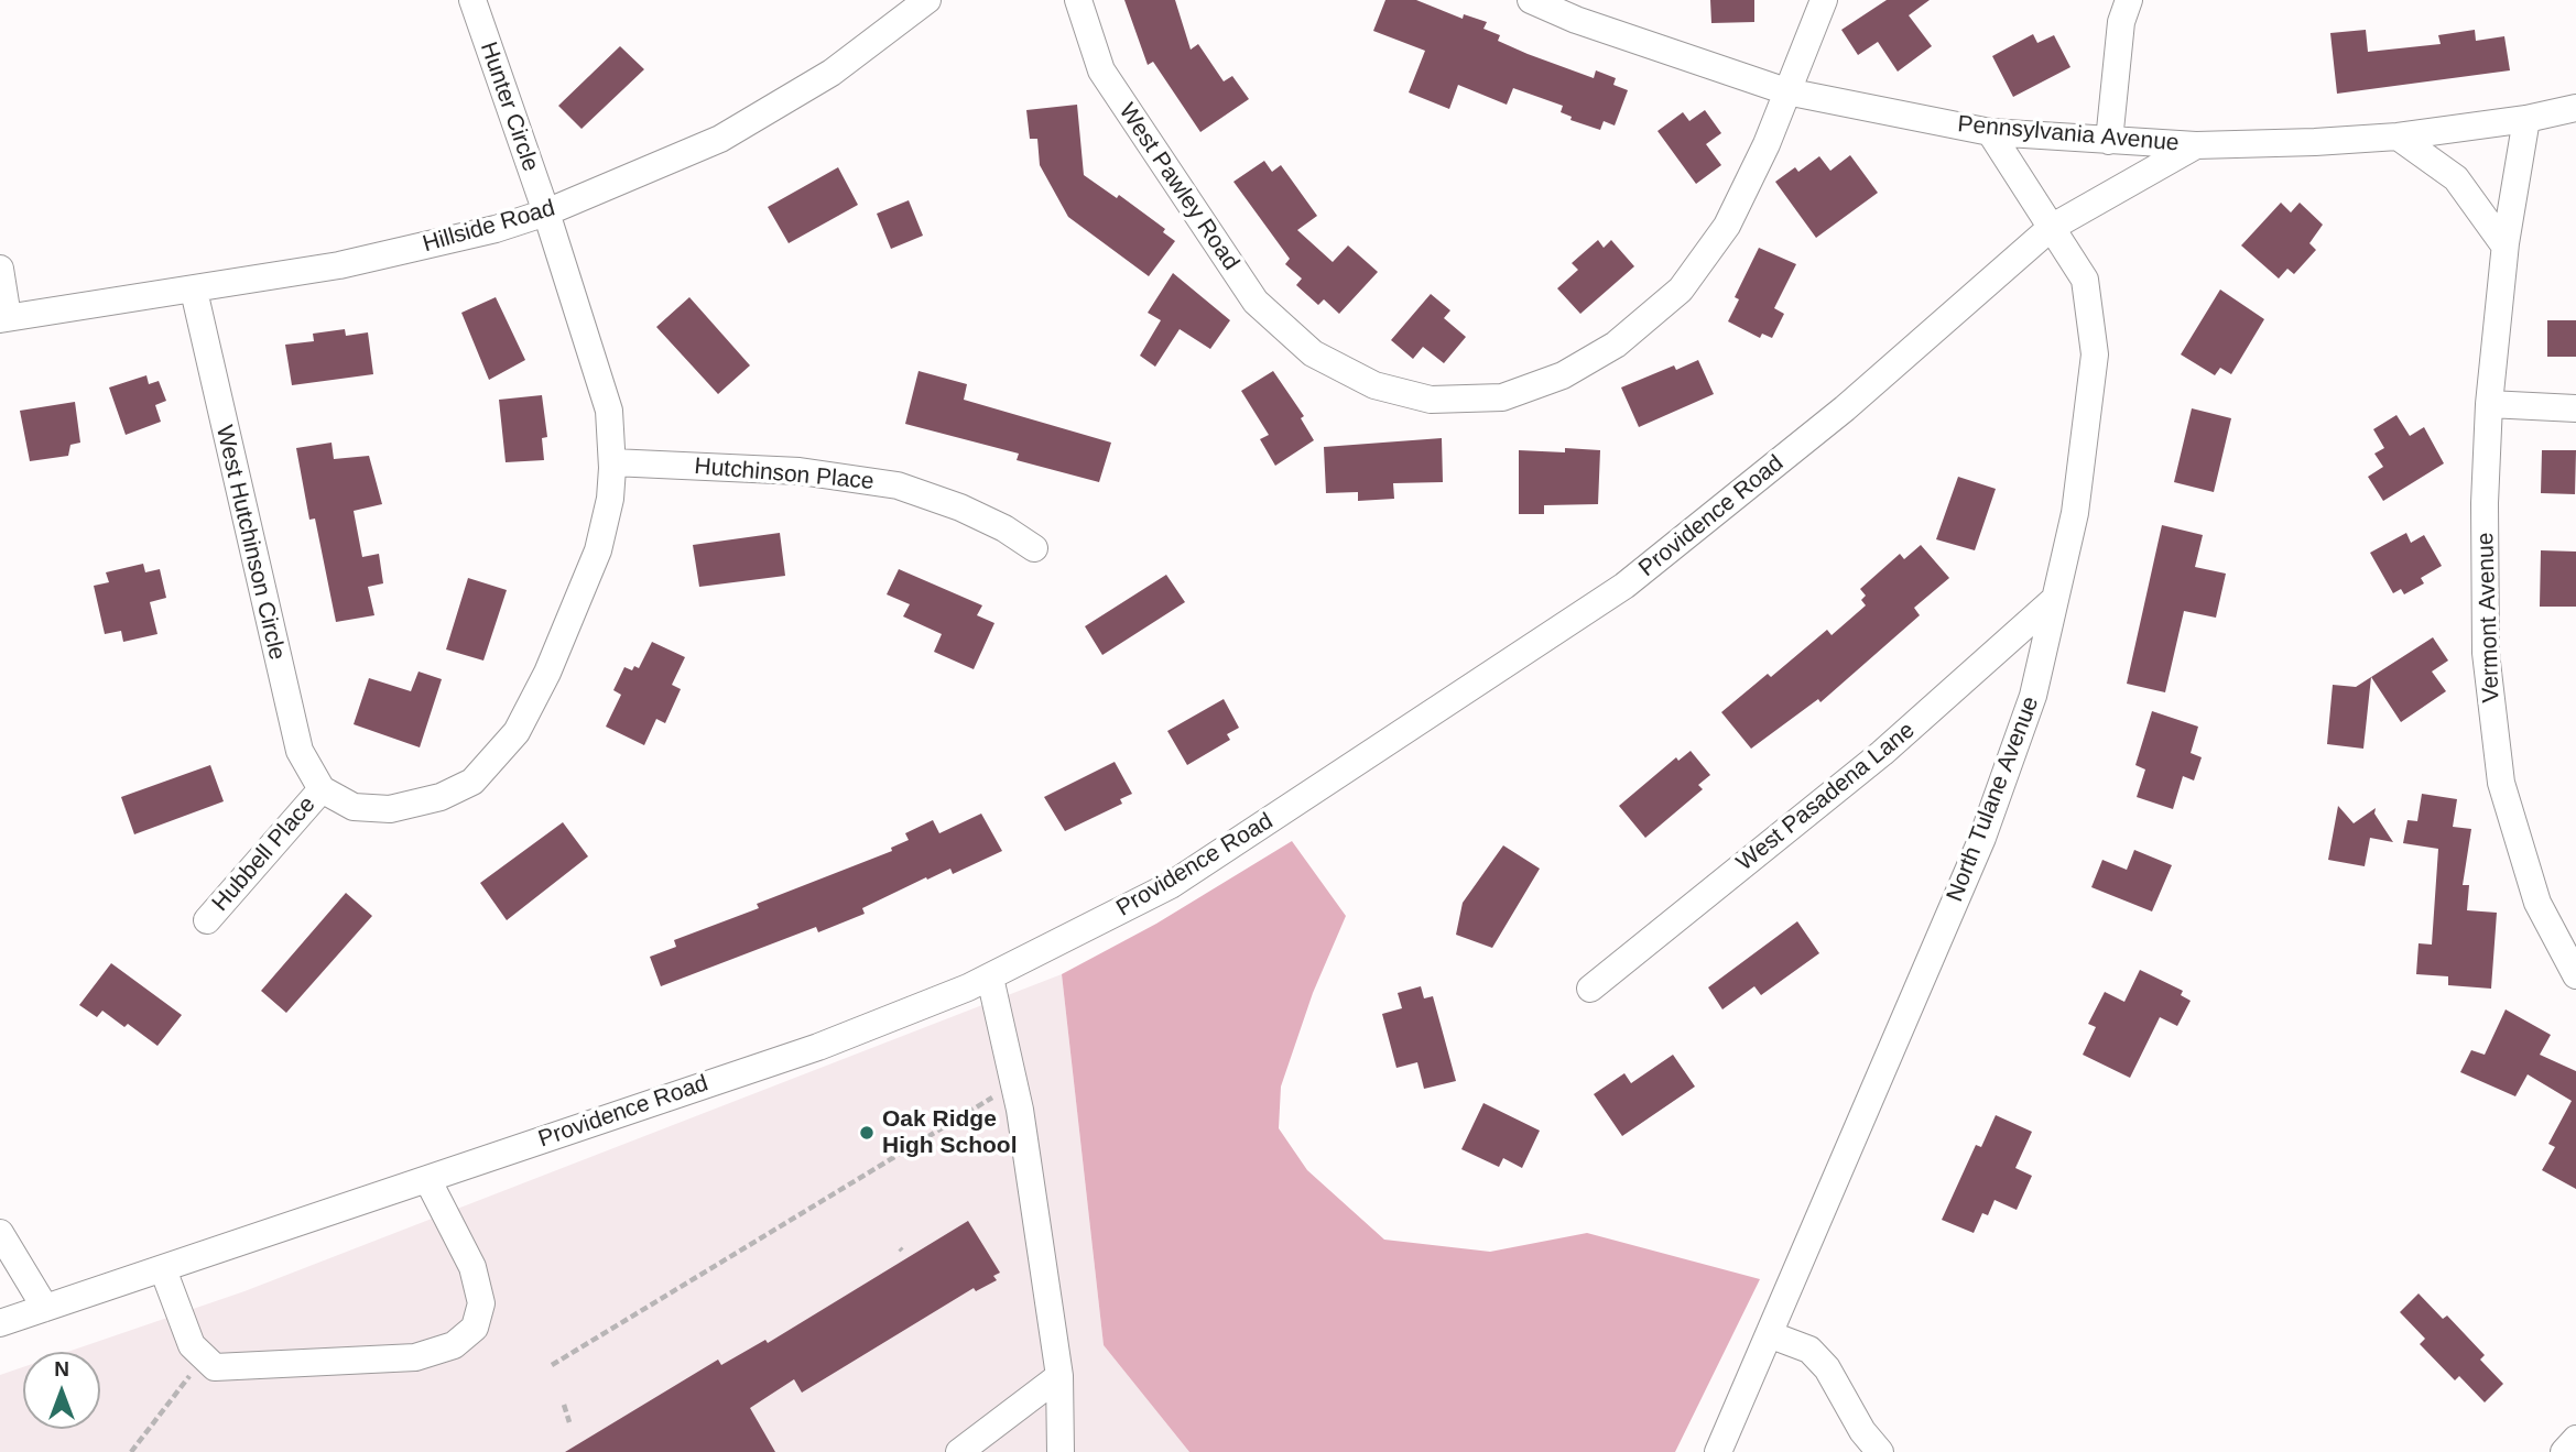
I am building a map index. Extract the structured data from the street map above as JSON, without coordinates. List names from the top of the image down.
{
  "streets": {
    "street": [
      "Hunter Circle",
      "Pennsylvania Avenue",
      "West Pawley Road",
      "Hillside Road",
      "Hutchinson Place",
      "Providence Road",
      "West Hutchinson Circle",
      "Vermont Avenue",
      "West Pasadena Lane",
      "North Tulane Avenue",
      "Hubbell Place"
    ]
  },
  "crossings": [
    ["Hunter Circle", "Hillside Road"],
    ["Hunter Circle", "Hutchinson Place"],
    ["Hunter Circle", "West Hutchinson Circle"],
    ["Hunter Circle", "Hubbell Place"],
    ["Pennsylvania Avenue", "West Pawley Road"],
    ["Pennsylvania Avenue", "Providence Road"],
    ["Pennsylvania Avenue", "Vermont Avenue"],
    ["Pennsylvania Avenue", "North Tulane Avenue"],
    ["Hillside Road", "West Hutchinson Circle"],
    ["Providence Road", "North Tulane Avenue"],
    ["West Hutchinson Circle", "Hubbell Place"],
    ["West Pasadena Lane", "North Tulane Avenue"]
  ],
  "places": ["Oak Ridge High School"],
  "north": "top"
}
